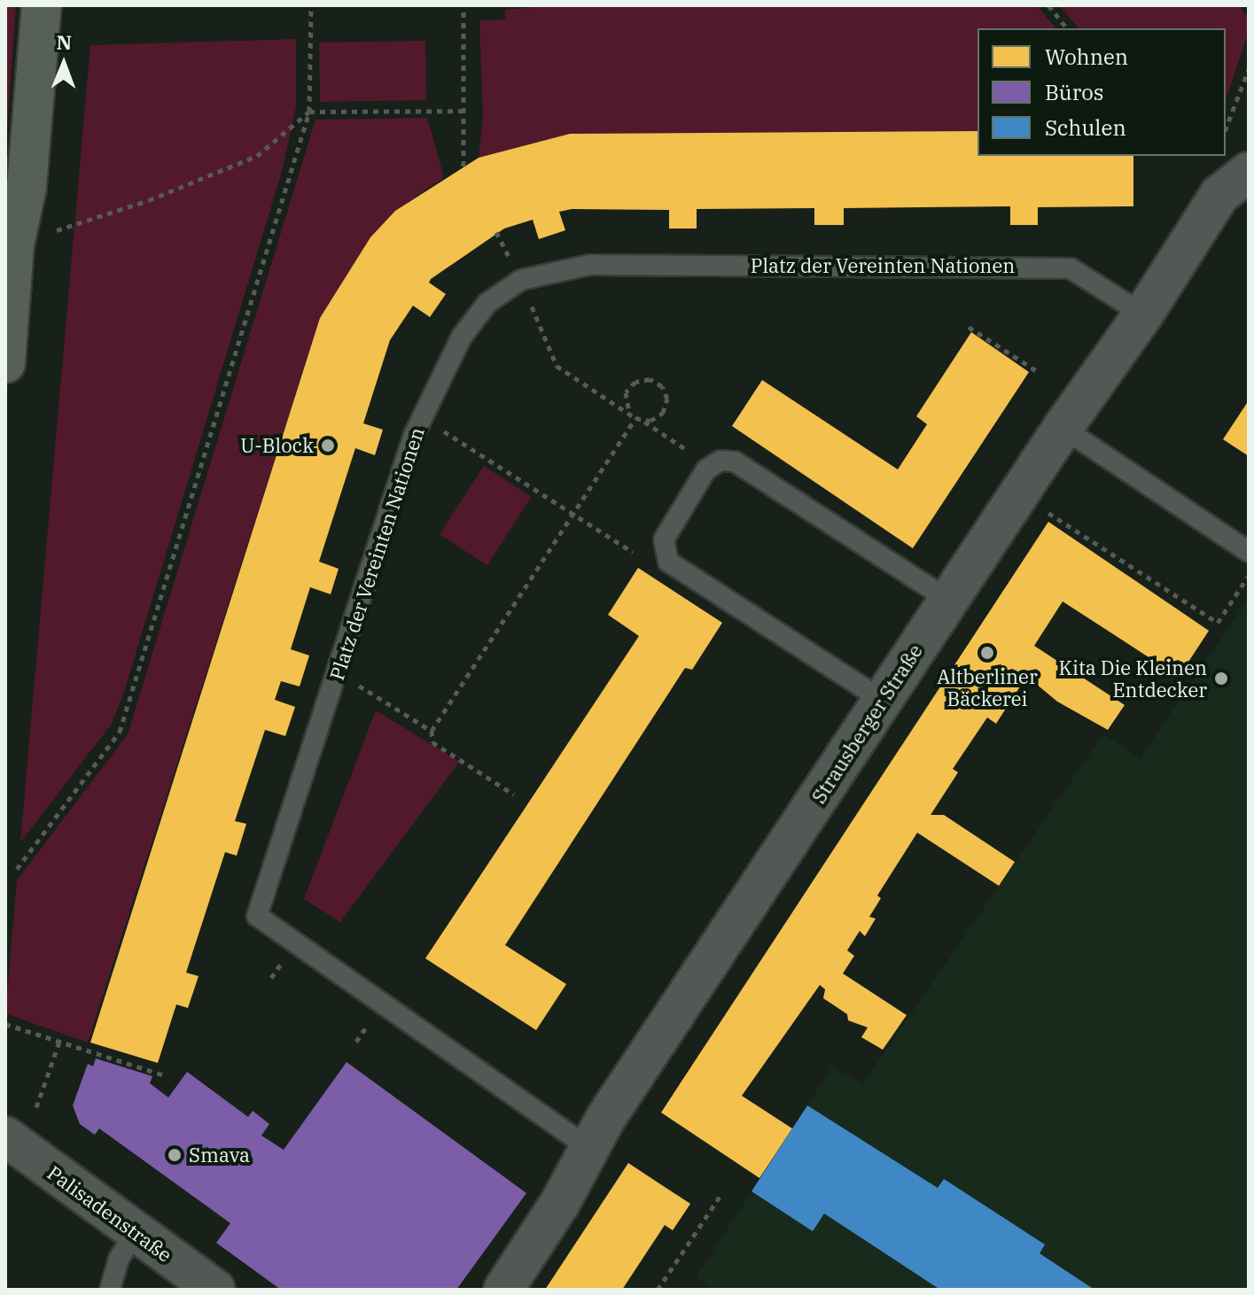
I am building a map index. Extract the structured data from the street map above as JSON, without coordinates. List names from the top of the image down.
{
  "streets": {
    "street": ["Strausberger Straße", "Palisadenstraße"],
    "lane": ["Platz der Vereinten Nationen"]
  },
  "crossings": [
    ["Platz der Vereinten Nationen", "Strausberger Straße"]
  ],
  "places": [
    "U-Block",
    "Altberliner Bäckerei",
    "Kita Die Kleinen Entdecker",
    "Smava"
  ],
  "legend": ["Wohnen", "Büros", "Schulen"],
  "north": "top"
}
